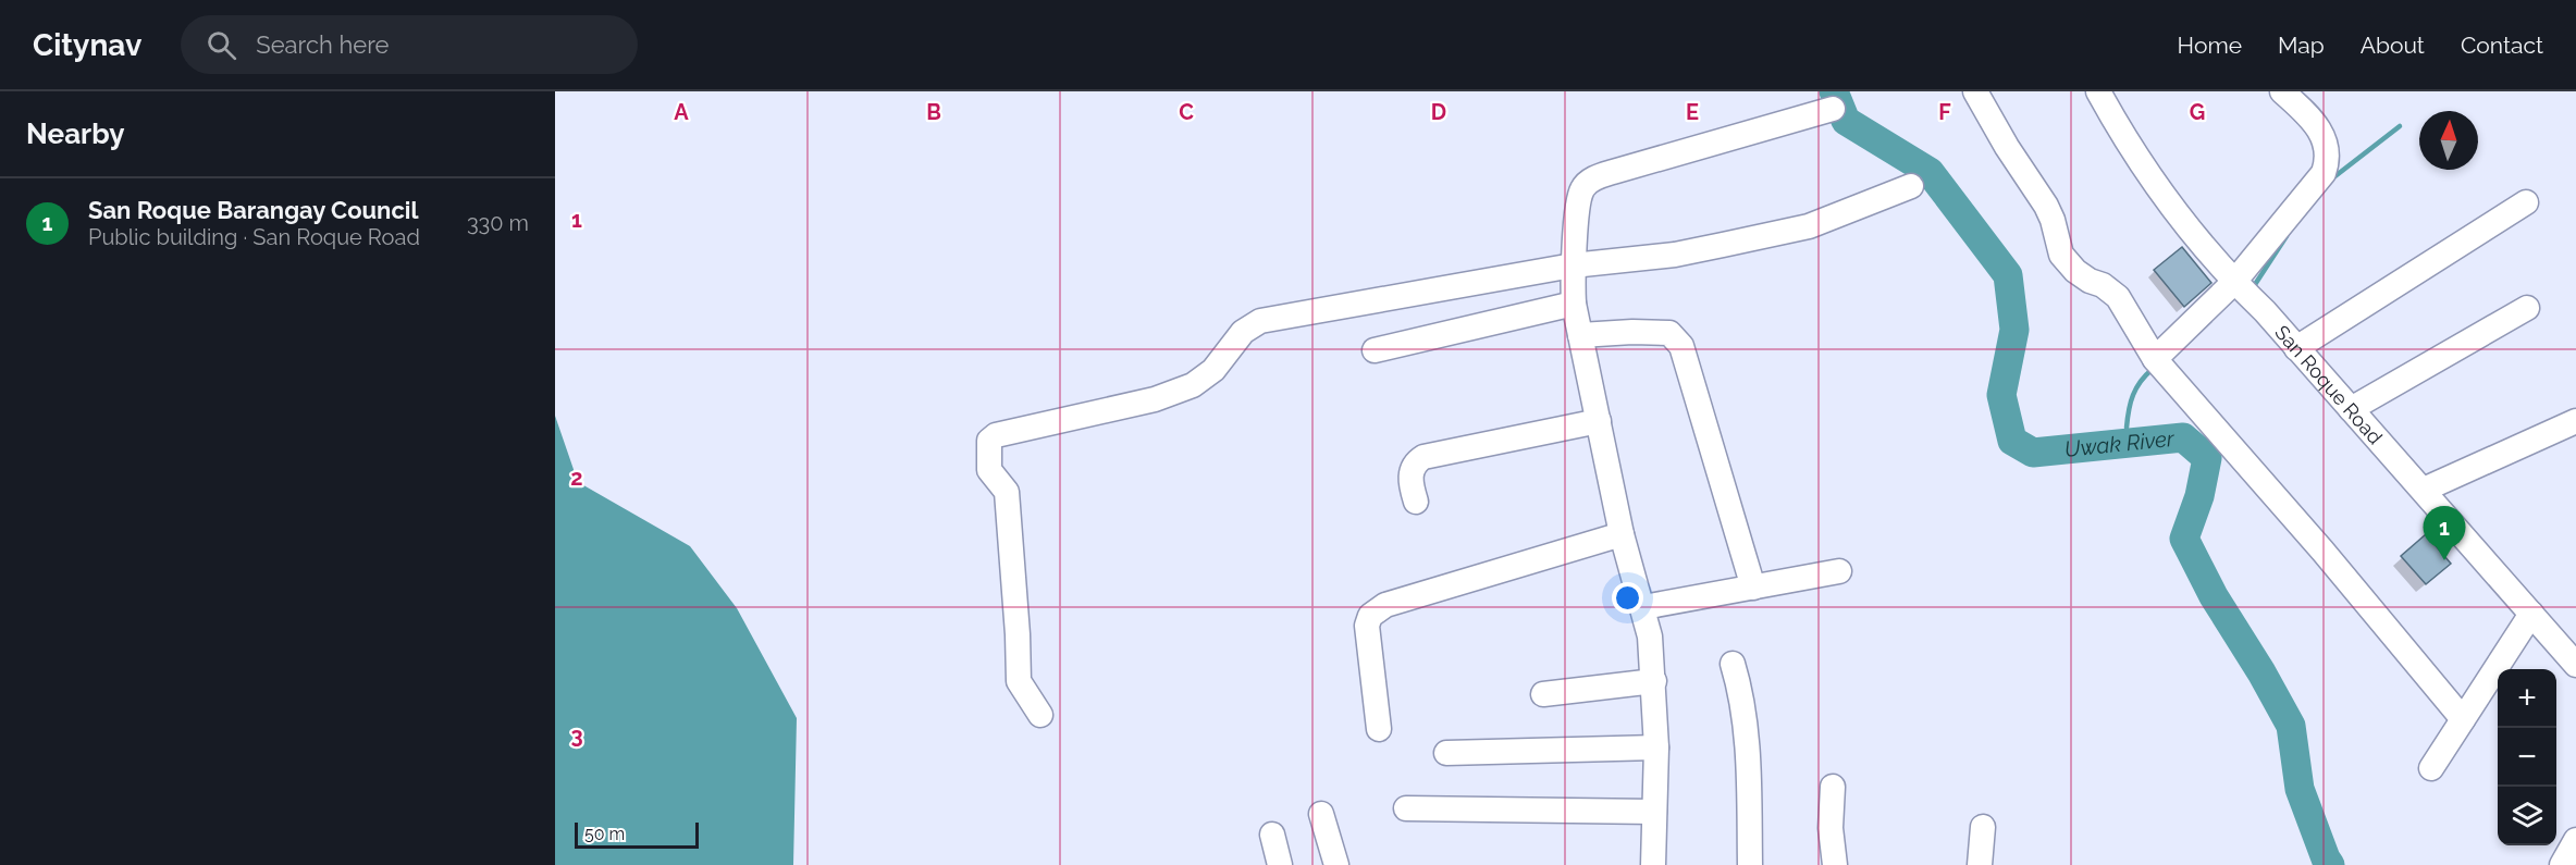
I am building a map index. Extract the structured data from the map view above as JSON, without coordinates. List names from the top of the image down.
{
  "streets": {
    "street": ["San Roque Road"]
  },
  "water": ["Uwak River"],
  "scale_bar": "50 m",
  "north": "top",
  "page": {
    "header": "Citynav",
    "search": "Search here",
    "nav": [
      "Home",
      "Map",
      "About",
      "Contact"
    ],
    "heading": "Nearby",
    "list": [
      {
        "mark": "1",
        "name": "San Roque Barangay Council",
        "note": "Public building · San Roque Road",
        "value": "330 m"
      }
    ],
    "pins": "1",
    "map_buttons": ["+", "−"],
    "scale": "50 m"
  },
  "grid": {
    "columns": [
      "A",
      "B",
      "C",
      "D",
      "E",
      "F",
      "G"
    ],
    "rows": ["1", "2", "3"]
  }
}
